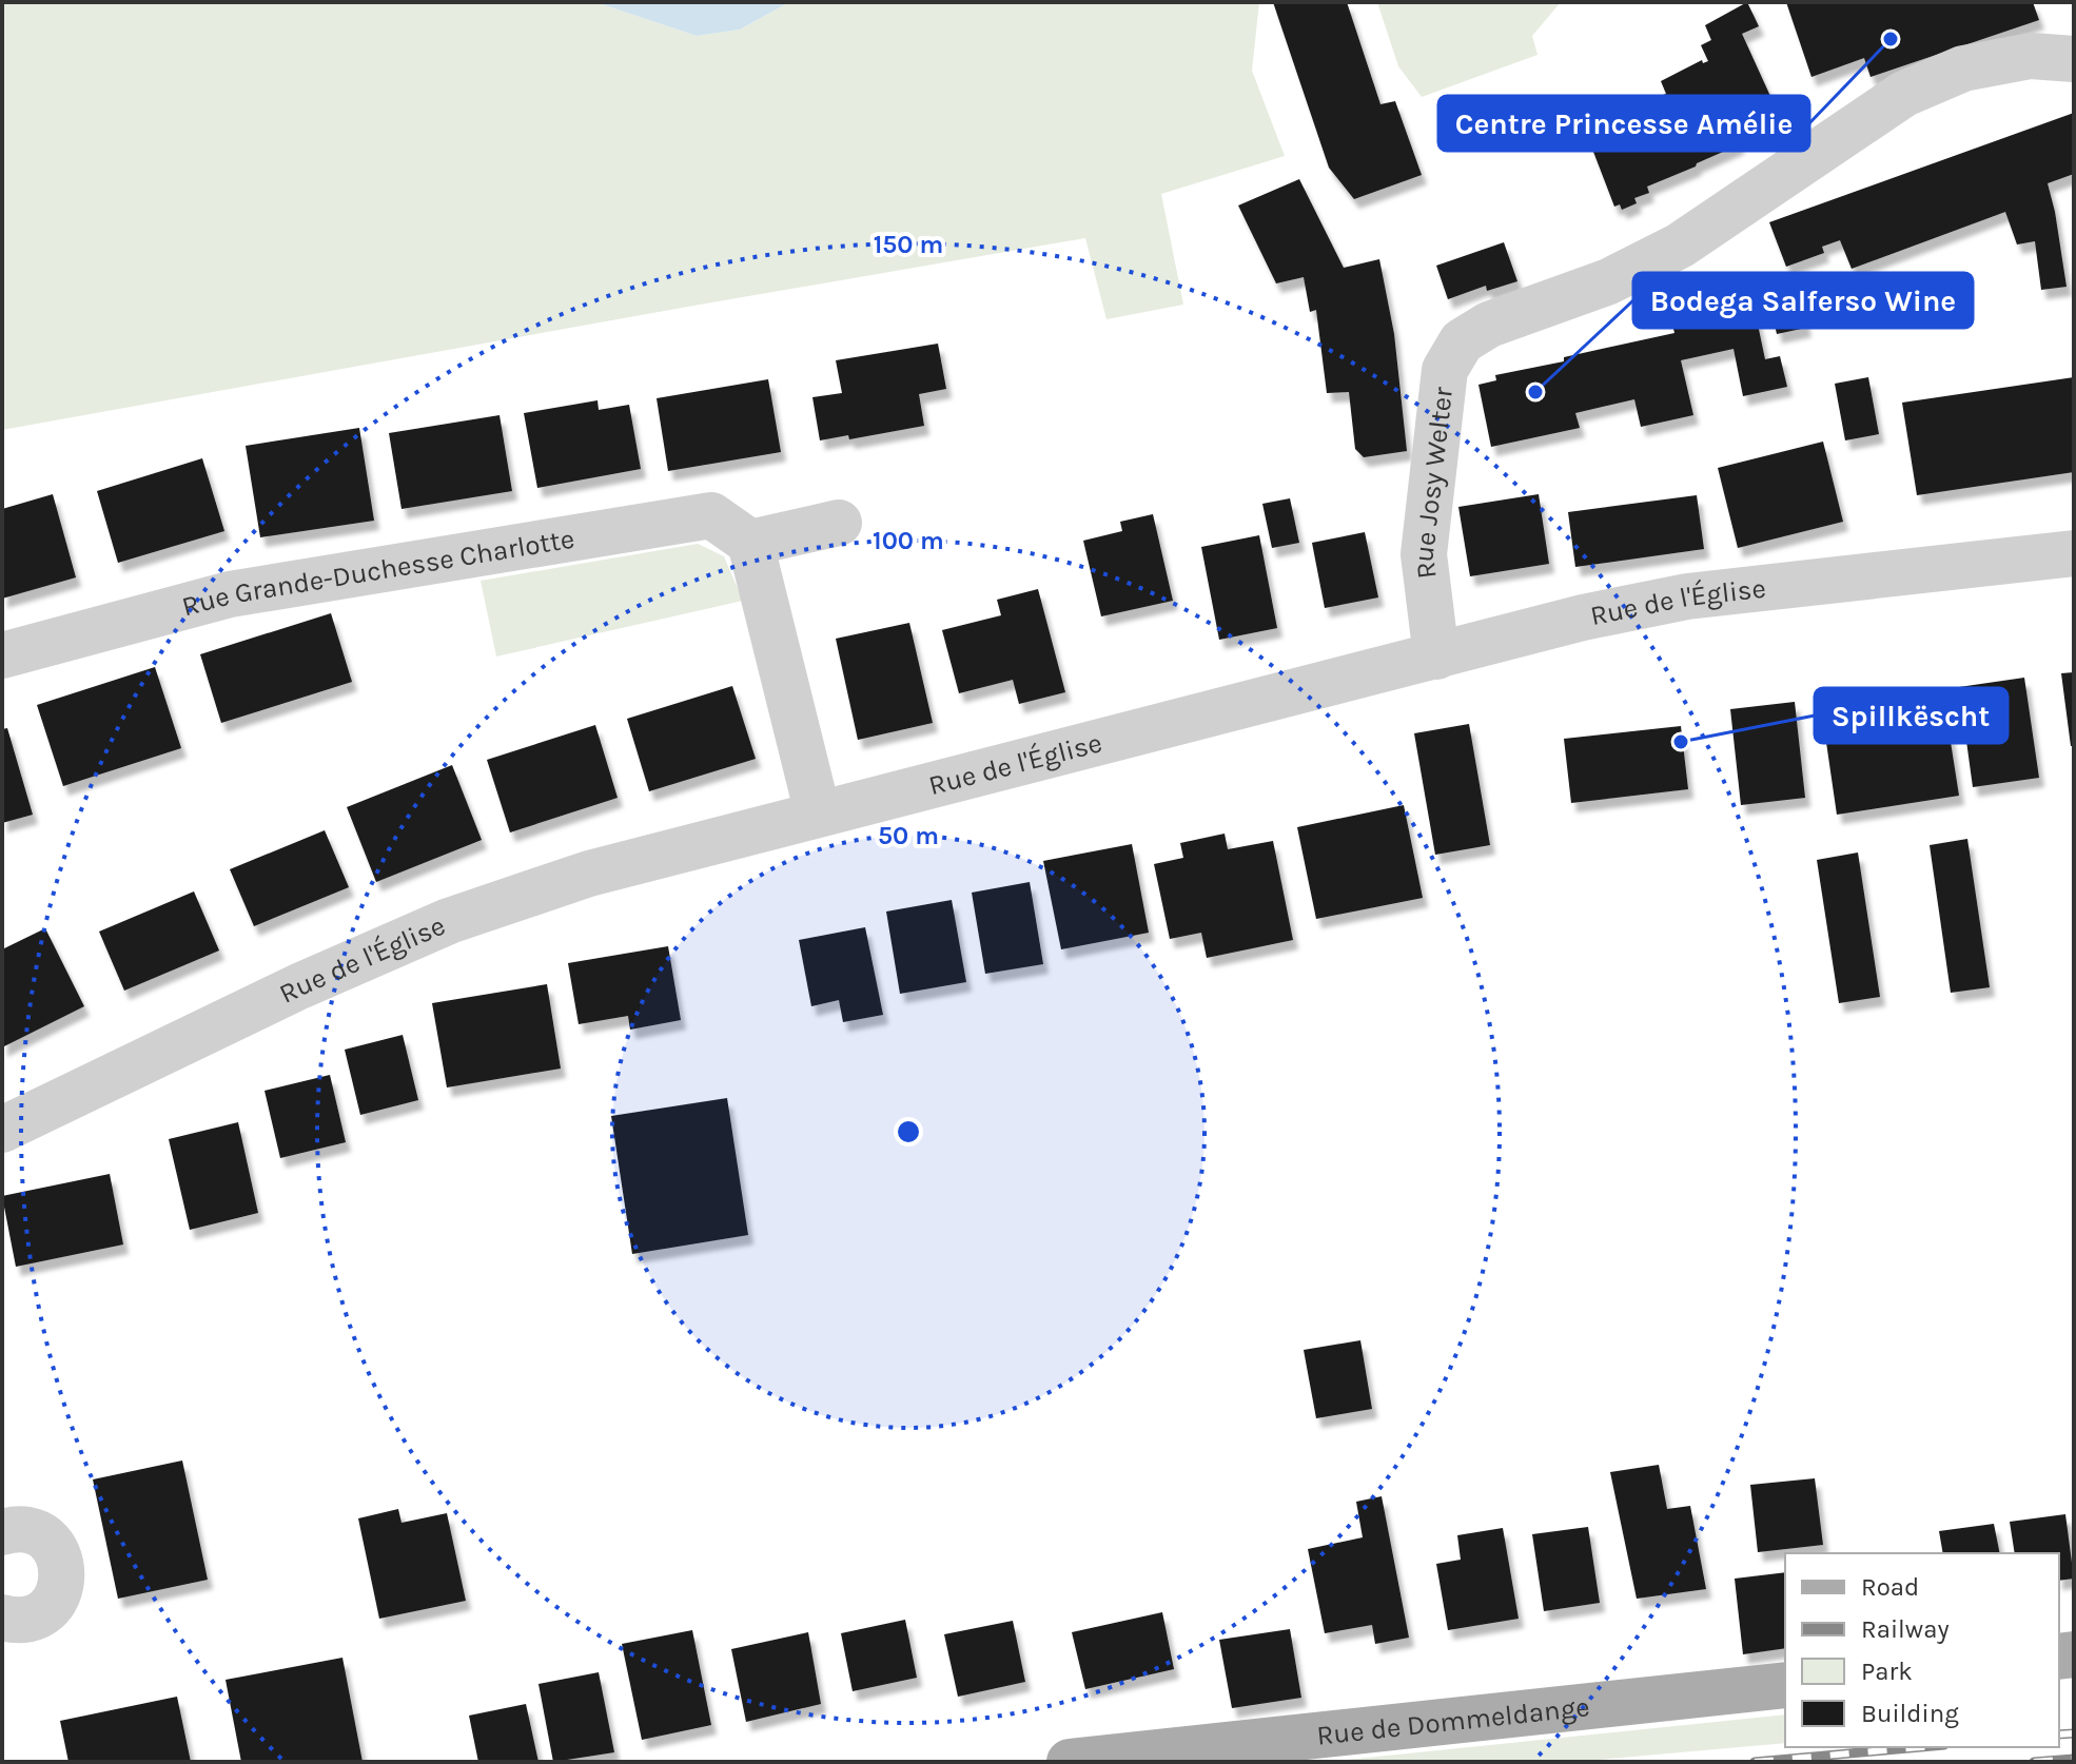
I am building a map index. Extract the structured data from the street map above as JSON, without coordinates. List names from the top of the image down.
{
  "streets": {
    "main road": ["Rue de Dommeldange"],
    "street": ["Rue Josy Welter", "Rue Grande-Duchesse Charlotte", "Rue de l'Église"]
  },
  "crossings": [
    ["Rue Josy Welter", "Rue de l'Église"]
  ],
  "places": ["Centre Princesse Amélie", "Bodega Salferso Wine", "Spillkëscht"],
  "legend": [
    "Road",
    "Railway",
    "Park",
    "Building"
  ],
  "rings": ["150 m", "100 m", "50 m"]
}
